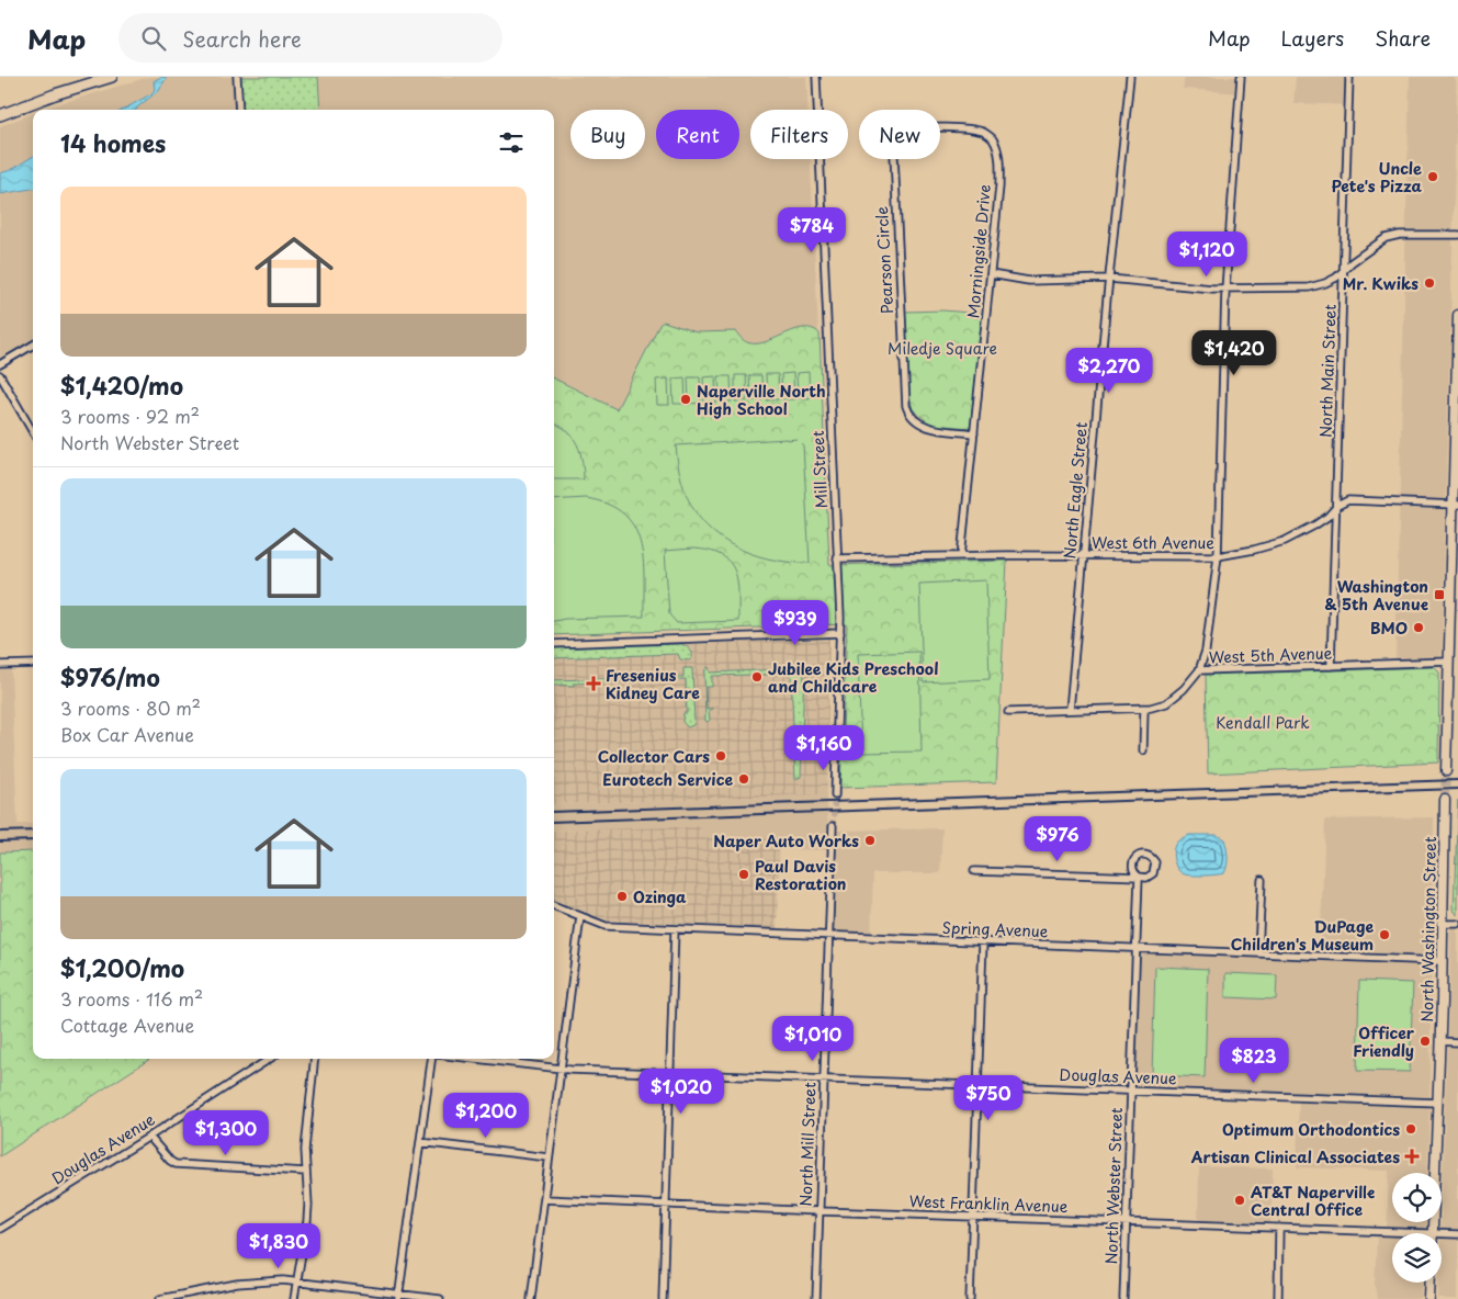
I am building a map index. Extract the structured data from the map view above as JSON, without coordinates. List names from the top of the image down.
{
  "streets": {
    "main road": ["North Washington Street"],
    "street": [
      "Morningside Drive",
      "Pearson Circle",
      "North Main Street",
      "Mill Street",
      "North Eagle Street",
      "West 6th Avenue",
      "West 5th Avenue",
      "Spring Avenue",
      "Douglas Avenue",
      "North Mill Street",
      "North Webster Street",
      "West Franklin Avenue"
    ]
  },
  "crossings": [
    ["Morningside Drive", "Pearson Circle"],
    ["Morningside Drive", "West 6th Avenue"],
    ["North Main Street", "West 6th Avenue"],
    ["North Main Street", "West 5th Avenue"],
    ["Mill Street", "West 6th Avenue"],
    ["North Eagle Street", "West 6th Avenue"],
    ["North Eagle Street", "West 5th Avenue"],
    ["Spring Avenue", "North Washington Street"],
    ["Spring Avenue", "North Mill Street"],
    ["Spring Avenue", "North Webster Street"],
    ["North Washington Street", "Douglas Avenue"],
    ["North Washington Street", "West Franklin Avenue"],
    ["Douglas Avenue", "North Mill Street"],
    ["Douglas Avenue", "North Webster Street"],
    ["North Mill Street", "West Franklin Avenue"],
    ["North Webster Street", "West Franklin Avenue"]
  ],
  "parks": ["Miledje Square", "Kendall Park"],
  "places": {
    "other": [
      "Uncle Pete's Pizza",
      "Mr. Kwiks",
      "Naperville North High School",
      "BMO",
      "Jubilee Kids Preschool and Childcare",
      "Collector Cars",
      "Eurotech Service",
      "Naper Auto Works",
      "Paul Davis Restoration",
      "Ozinga",
      "DuPage Children's Museum",
      "Officer Friendly",
      "Optimum Orthodontics",
      "AT&T Naperville Central Office"
    ],
    "transit": ["Washington & 5th Avenue"],
    "health": ["Fresenius Kidney Care", "Artisan Clinical Associates"]
  },
  "page": {
    "header": "Map",
    "search": "Search here",
    "nav": ["Map", "Layers", "Share"],
    "chip": [
      "Buy",
      "Rent",
      "Filters",
      "New"
    ],
    "heading": "14 homes",
    "list": [
      {
        "name": "$1,420/mo",
        "note": "3 rooms · 92 m² · North Webster Street"
      },
      {
        "name": "$976/mo",
        "note": "3 rooms · 80 m² · Box Car Avenue"
      },
      {
        "name": "$1,200/mo",
        "note": "3 rooms · 116 m² · Cottage Avenue"
      }
    ],
    "price": [
      "$784",
      "$1,120",
      "$1,420",
      "$2,270",
      "$939",
      "$1,160",
      "$976",
      "$1,010",
      "$823",
      "$1,020",
      "$750",
      "$1,200",
      "$1,300",
      "$1,830"
    ]
  }
}
